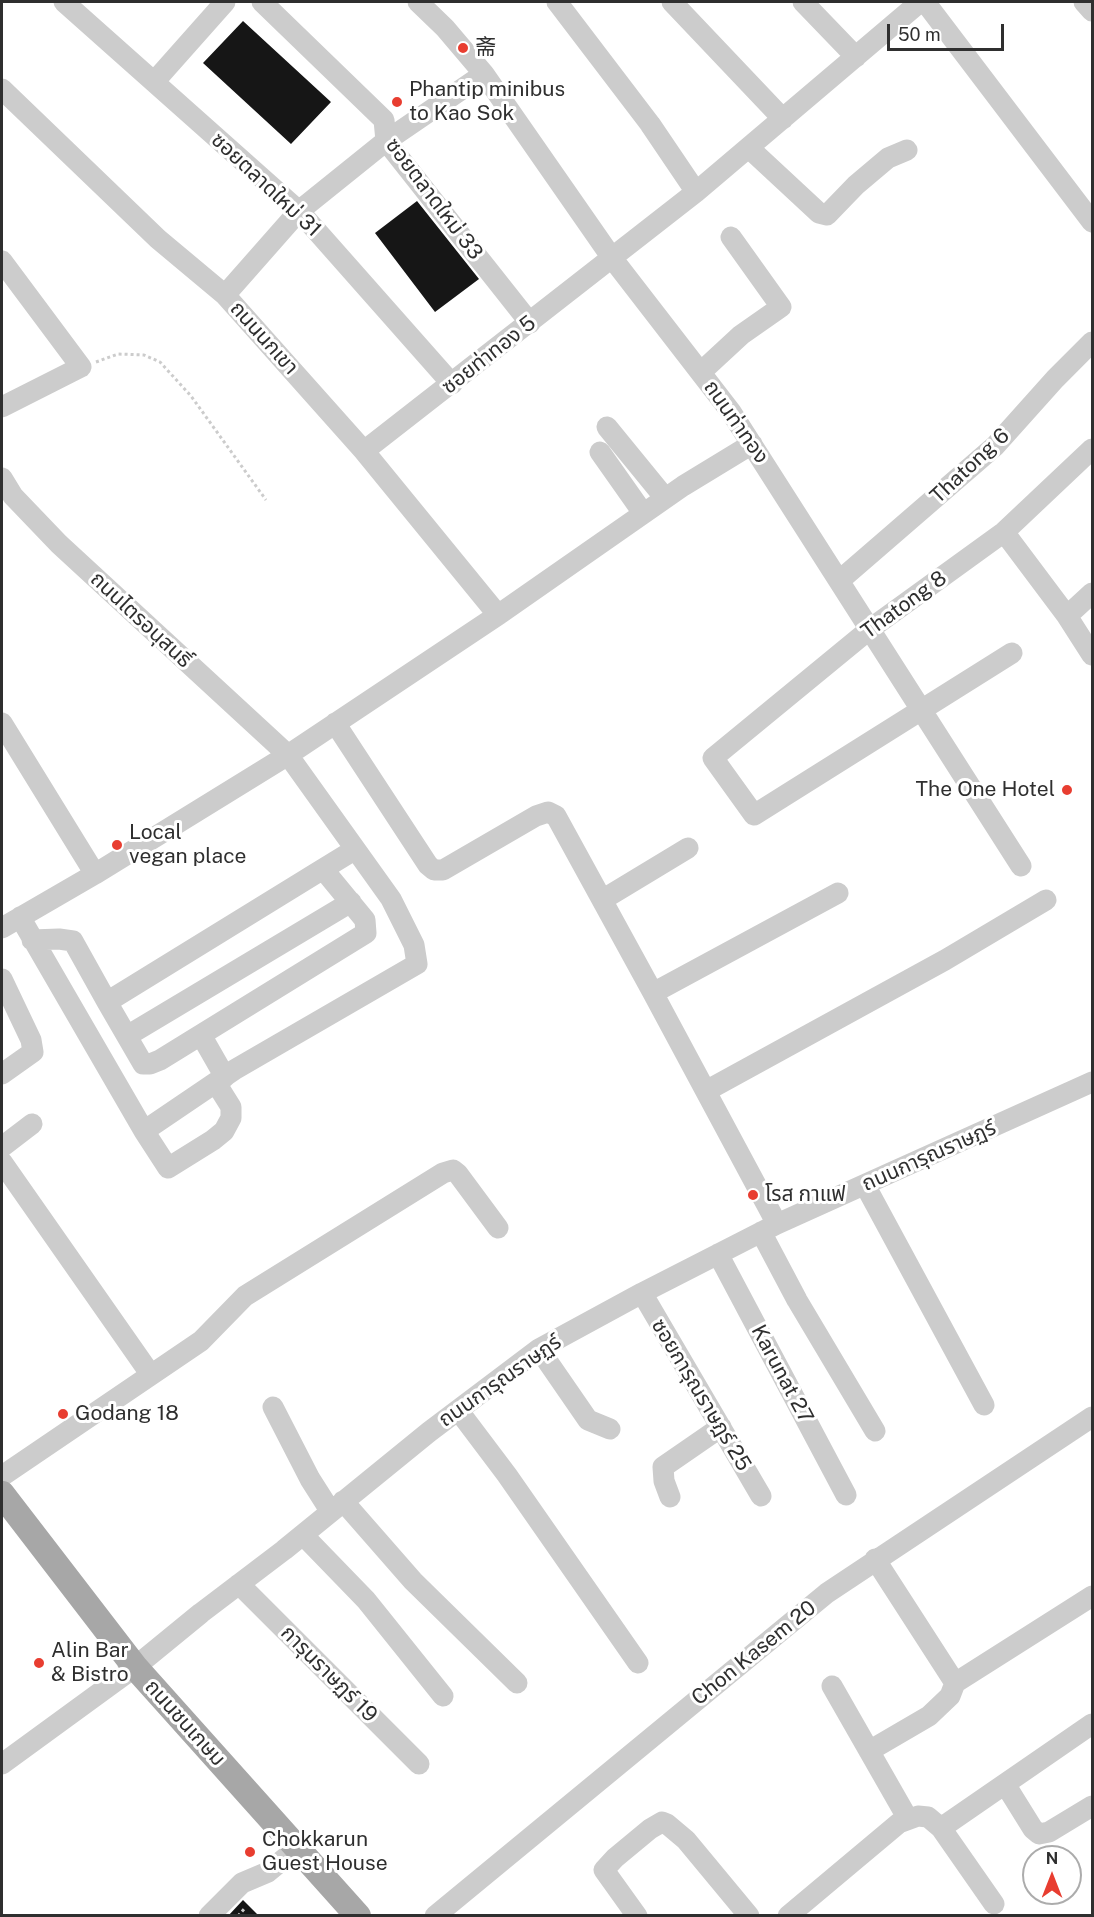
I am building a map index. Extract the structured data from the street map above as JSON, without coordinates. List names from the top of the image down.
{
  "streets": {
    "main road": ["ถนนชนเกษม"],
    "street": [
      "ซอยตลาดใหม่ 31",
      "ซอยตลาดใหม่ 33",
      "ถนนนกเขา",
      "ซอยท่าทอง 5",
      "ถนนท่าทอง",
      "Thatong 6",
      "Thatong 8",
      "ถนนไตรอนุสนธิ์",
      "ถนนการุณราษฏร์",
      "Karunat 27",
      "ซอยการุณราษฎร์ 25",
      "Chon Kasem 20",
      "การุนราษฏร์ 19"
    ]
  },
  "crossings": [
    ["ซอยตลาดใหม่ 31", "ซอยท่าทอง 5"],
    ["ซอยตลาดใหม่ 33", "ซอยท่าทอง 5"],
    ["ถนนนกเขา", "ซอยท่าทอง 5"],
    ["ซอยท่าทอง 5", "ถนนท่าทอง"],
    ["ถนนท่าทอง", "Thatong 6"],
    ["ถนนท่าทอง", "Thatong 8"],
    ["ถนนการุณราษฏร์", "Karunat 27"],
    ["ถนนการุณราษฏร์", "ซอยการุณราษฎร์ 25"],
    ["ถนนการุณราษฏร์", "การุนราษฏร์ 19"],
    ["ถนนการุณราษฏร์", "ถนนชนเกษม"]
  ],
  "places": [
    "斋",
    "Phantip minibus to Kao Sok",
    "The One Hotel",
    "Local vegan place",
    "โรส กาแฟ",
    "Godang 18",
    "Alin Bar & Bistro",
    "Chokkarun Guest House"
  ],
  "scale_bar": "50 m",
  "north": "top"
}
